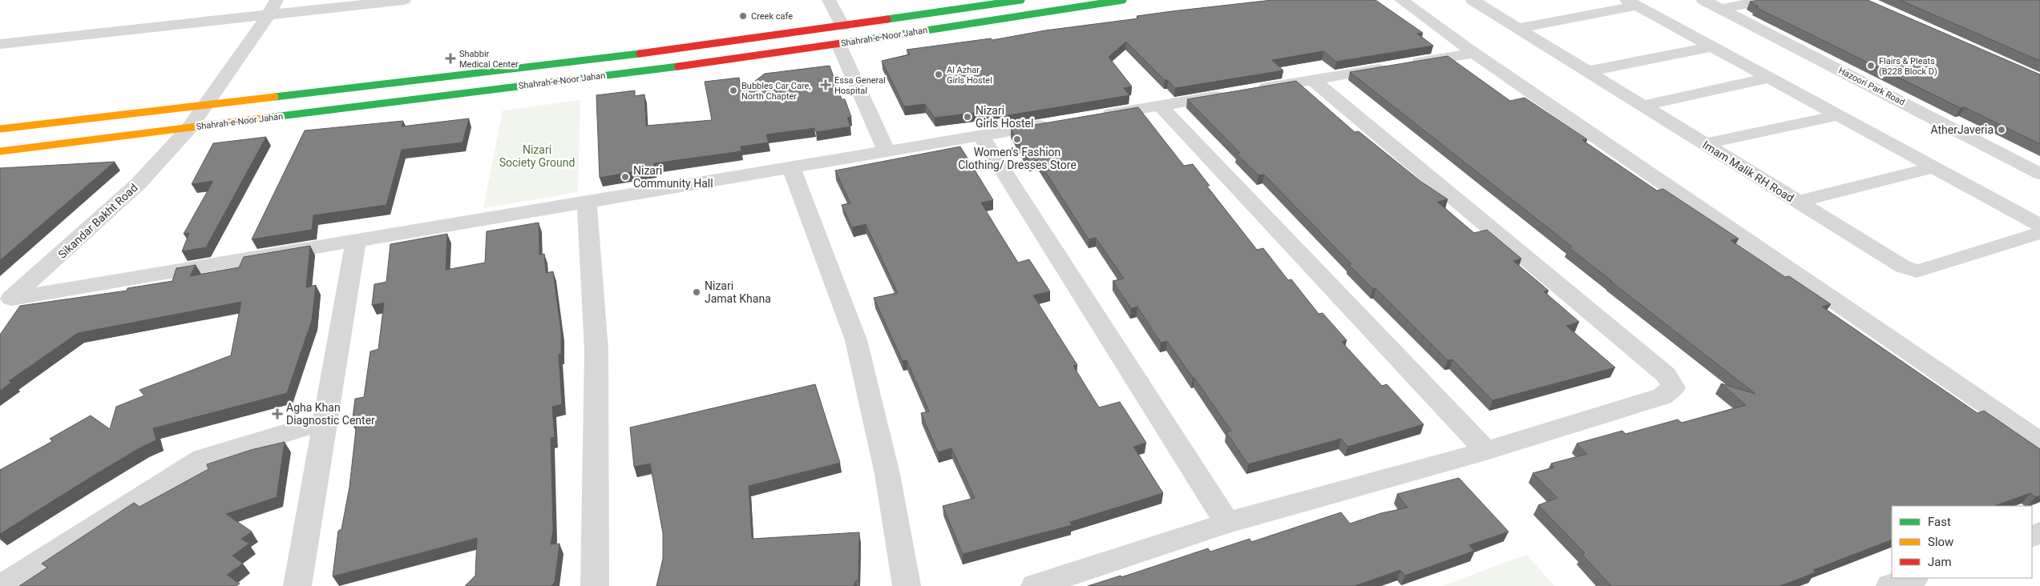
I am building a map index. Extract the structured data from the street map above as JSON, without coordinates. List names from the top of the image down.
{
  "streets": {
    "main road": ["Shahrah-e-Noor Jahan"],
    "street": ["Hazoori Park Road", "Imam Malik RH Road", "Sikandar Bakht Road"]
  },
  "crossings": [
    ["Shahrah-e-Noor Jahan", "Sikandar Bakht Road"]
  ],
  "parks": ["Nizari Society Ground"],
  "places": {
    "other": [
      "Creek cafe",
      "Flairs & Pleats (B228 Block D)",
      "Al Azhar Girls Hostel",
      "Bubbles Car Care, North Chapter",
      "Nizari Girls Hostel",
      "AtherJaveria",
      "Women's Fashion Clothing/ Dresses Store",
      "Nizari Community Hall",
      "Nizari Jamat Khana"
    ],
    "health": ["Shabbir Medical Center", "Essa General Hospital", "Agha Khan Diagnostic Center"]
  },
  "legend": ["Fast", "Slow", "Jam"]
}
